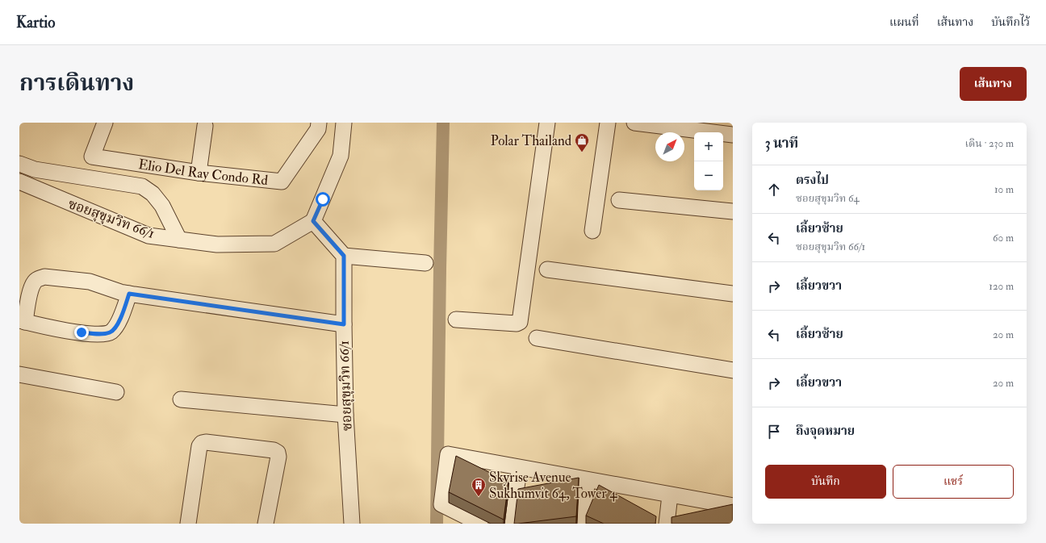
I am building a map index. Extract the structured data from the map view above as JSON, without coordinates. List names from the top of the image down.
{
  "streets": {
    "street": ["Elio Del Ray Condo Rd", "ซอยสุขุมวิท 66/1"]
  },
  "places": {
    "shop": ["Polar Thailand"],
    "building": ["Skyrise Avenue Sukhumvit 64, Tower 4"]
  },
  "north": "top right",
  "page": {
    "header": "Kartio",
    "nav": ["แผนที่", "เส้นทาง", "บันทึกไว้"],
    "title": "การเดินทาง",
    "buttons": [
      "เส้นทาง",
      ["บันทึก", "แชร์"]
    ],
    "heading": ["3 นาที", "เดิน · 230 m"],
    "map_buttons": ["+", "−"],
    "list": [
      ["ตรงไป", "ซอยสุขุมวิท 64", "10 m"],
      ["เลี้ยวซ้าย", "ซอยสุขุมวิท 66/1", "60 m"],
      ["เลี้ยวขวา", "120 m"],
      ["เลี้ยวซ้าย", "20 m"],
      ["เลี้ยวขวา", "20 m"],
      "ถึงจุดหมาย"
    ]
  }
}
